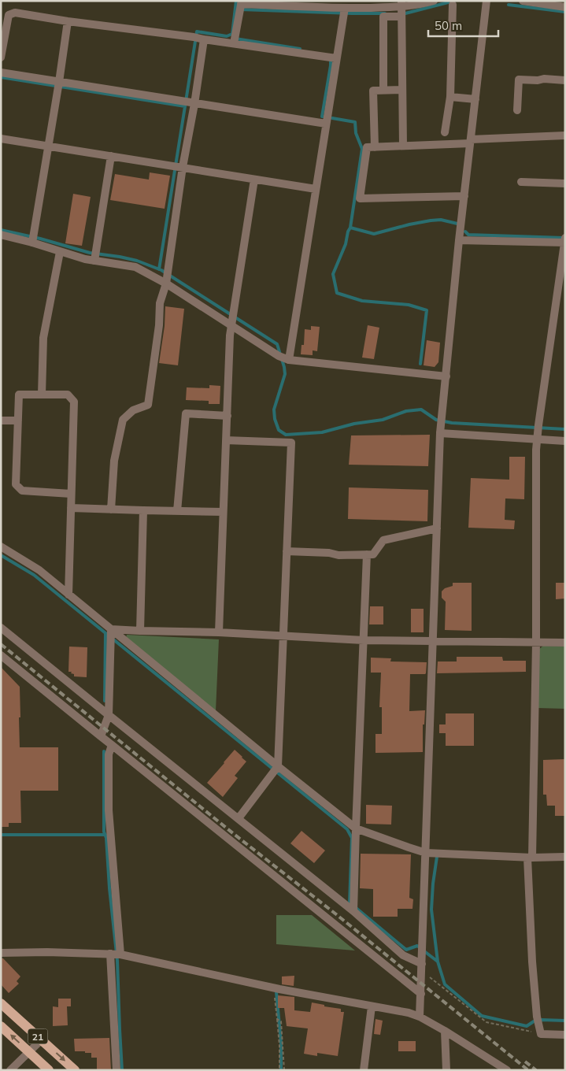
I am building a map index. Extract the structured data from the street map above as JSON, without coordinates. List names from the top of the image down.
{
  "streets": {
    "main road": ["21"]
  },
  "scale_bar": "50 m"
}
